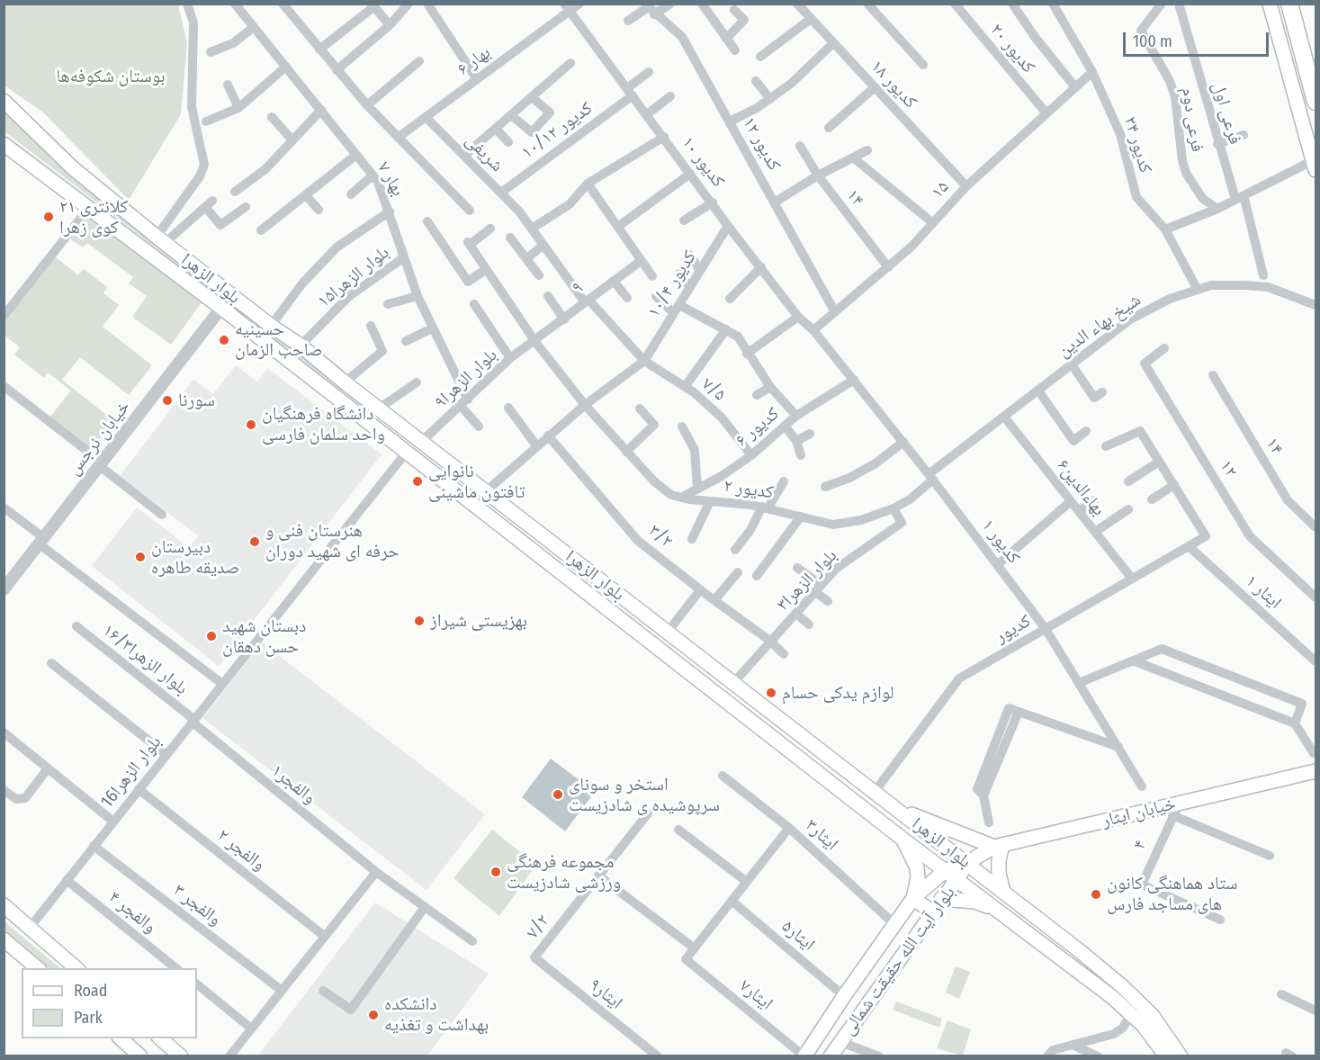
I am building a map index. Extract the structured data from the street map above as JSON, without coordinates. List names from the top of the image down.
{
  "streets": {
    "main road": ["بلوار الزهرا", "خیابان ایثار", "بلوار آیت الله حقیقت شمالی"],
    "street": [
      "کدیور ۲۰",
      "بهار ۶",
      "کدیور ۱۸",
      "فرعی اول",
      "فرعی دوم",
      "کدیور ۱۰/۱۲",
      "کدیور ۱۲",
      "کدیور ۲۴",
      "شریفی",
      "کدیور ۱۰",
      "بهار ۷",
      "۱۵",
      "۱۴",
      "بلوار الزهرا۱۵",
      "کدیور ۱۰/۴",
      "۹",
      "شیخ بهاء الدین",
      "بلوار الزهرا۹",
      "۷/۵",
      "کدیور ۶",
      "خیابان نرجس",
      "۱۲",
      "۶بهاءالدين",
      "۲ کدیور",
      "۳/۲",
      "کدیور ۱",
      "بلوار الزهرا۳",
      "ایثار ۱",
      "کدیور",
      "بلوار الزهرا۱۶/۳",
      "16بلوار الزهرا",
      "والفجر۱",
      "ایثار۳",
      "۴",
      "والفجر ۲",
      "والفجر ۳",
      "والفجر ۴",
      "۷/۲",
      "ایثار۵",
      "ایثار۹",
      "ایثار۷"
    ]
  },
  "crossings": [
    ["کدیور ۲۰", "۱۵"],
    ["بهار ۶", "شریفی"],
    ["بهار ۶", "کدیور ۱۰"],
    ["کدیور ۱۸", "۱۵"],
    ["کدیور ۱۰/۱۲", "شریفی"],
    ["کدیور ۱۰/۱۲", "کدیور ۱۰"],
    ["کدیور ۱۲", "۱۵"],
    ["کدیور ۲۴", "۱۵"],
    ["کدیور ۲۴", "شیخ بهاء الدین"],
    ["شریفی", "۹"],
    ["شریفی", "۷/۵"],
    ["کدیور ۱۰", "۱۵"],
    ["کدیور ۱۰", "کدیور ۱۰/۴"],
    ["کدیور ۱۰", "کدیور ۱"],
    ["بهار ۷", "بلوار الزهرا۱۵"],
    ["بهار ۷", "بلوار الزهرا۹"],
    ["۱۵", "۱۴"],
    ["۱۵", "کدیور ۱"],
    ["بلوار الزهرا۱۵", "بلوار الزهرا"],
    ["بلوار الزهرا", "بلوار الزهرا۹"],
    ["بلوار الزهرا", "خیابان نرجس"],
    ["بلوار الزهرا", "بلوار الزهرا۳"],
    ["بلوار الزهرا", "کدیور"],
    ["بلوار الزهرا", "16بلوار الزهرا"],
    ["بلوار الزهرا", "خیابان ایثار"],
    ["بلوار الزهرا", "بلوار آیت الله حقیقت شمالی"],
    ["کدیور ۱۰/۴", "۷/۵"],
    ["۹", "بلوار الزهرا۹"],
    ["۹", "۷/۵"],
    ["۹", "۲ کدیور"],
    ["شیخ بهاء الدین", "۶بهاءالدين"],
    ["شیخ بهاء الدین", "۲ کدیور"],
    ["شیخ بهاء الدین", "کدیور ۱"],
    ["بلوار الزهرا۹", "۲ کدیور"],
    ["۷/۵", "کدیور ۶"],
    ["کدیور ۶", "۲ کدیور"],
    ["کدیور ۶", "کدیور ۱"],
    ["۶بهاءالدين", "کدیور"],
    ["۲ کدیور", "کدیور ۱"],
    ["۲ کدیور", "بلوار الزهرا۳"],
    ["۳/۲", "بلوار الزهرا۳"],
    ["کدیور ۱", "کدیور"],
    ["ایثار ۱", "کدیور"],
    ["بلوار الزهرا۱۶/۳", "16بلوار الزهرا"],
    ["بلوار الزهرا۱۶/۳", "والفجر۱"],
    ["16بلوار الزهرا", "والفجر۱"],
    ["16بلوار الزهرا", "والفجر ۲"],
    ["16بلوار الزهرا", "والفجر ۳"],
    ["16بلوار الزهرا", "والفجر ۴"],
    ["خیابان ایثار", "۴"],
    ["خیابان ایثار", "بلوار آیت الله حقیقت شمالی"],
    ["ایثار۳", "بلوار آیت الله حقیقت شمالی"],
    ["۷/۲", "ایثار۹"],
    ["ایثار۵", "بلوار آیت الله حقیقت شمالی"],
    ["بلوار آیت الله حقیقت شمالی", "ایثار۷"]
  ],
  "parks": ["بوستان شکوفه‌ها"],
  "places": [
    "کلانتری ۲۱ کوی زهرا",
    "حسینیه صاحب الزمان",
    "سورنا",
    "دانشگاه فرهنگیان واحد سلمان فارسی",
    "نانوایی تافتون ماشینی",
    "هنرستان فنی و حرفه ای شهید دوران",
    "دبیرستان صدیقه طاهره",
    "بهزیستی شیراز",
    "دبستان شهید حسن دهقان",
    "لوازم یدکی حسام",
    "استخر و سونای سرپوشیده ی شادزیست",
    "مجموعه فرهنگی ورزشی شادزیست",
    "ستاد هماهنگی کانون های مساجد فارس",
    "دانشکده بهداشت و تغذیه"
  ],
  "legend": ["Road", "Park"],
  "scale_bar": "100 m"
}
